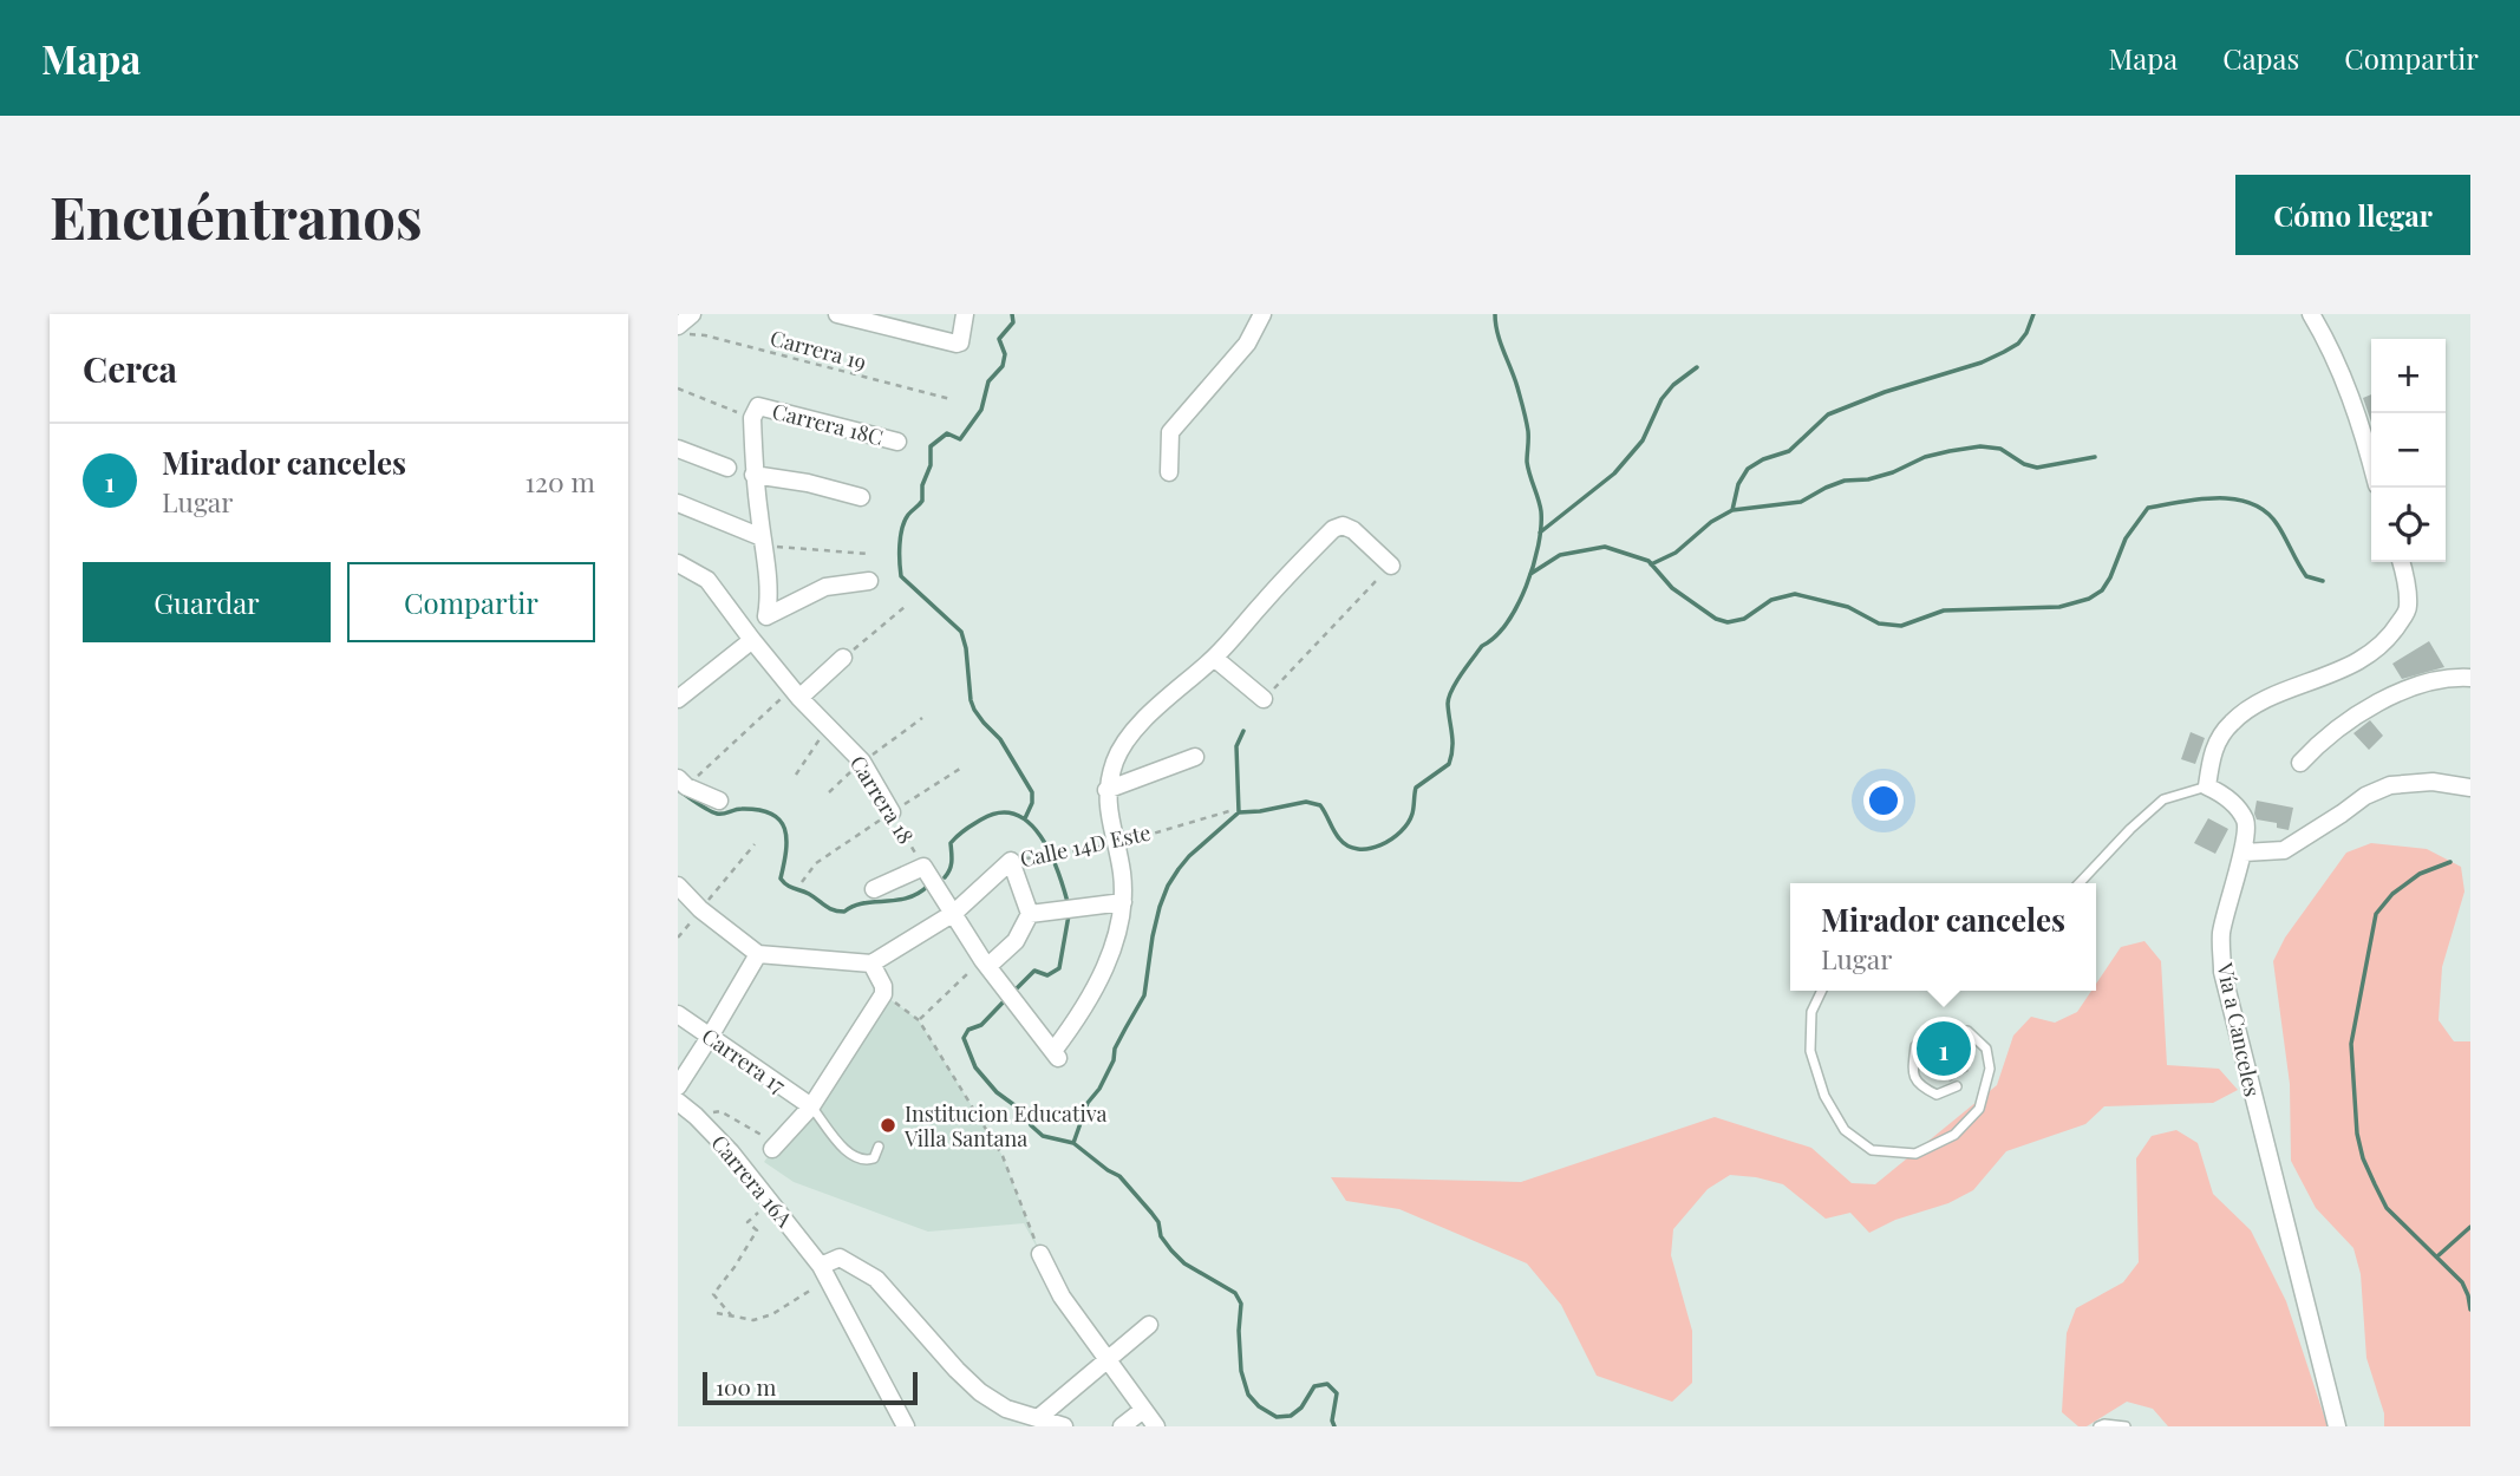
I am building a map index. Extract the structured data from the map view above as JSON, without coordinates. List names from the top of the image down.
{
  "streets": {
    "street": [
      "Carrera 18C",
      "Carrera 18",
      "Calle 14D Este",
      "Vía a Canceles",
      "Carrera 17",
      "Carrera 16A"
    ],
    "path": ["Carrera 19"]
  },
  "crossings": [
    ["Carrera 18", "Calle 14D Este"]
  ],
  "places": ["Institucion Educativa Villa Santana"],
  "scale_bar": "100 m",
  "page": {
    "header": "Mapa",
    "nav": ["Mapa", "Capas", "Compartir"],
    "buttons": [
      "Cómo llegar",
      ["Guardar", "Compartir"]
    ],
    "title": "Encuéntranos",
    "heading": "Cerca",
    "map_buttons": ["+", "−"],
    "list": [
      {
        "mark": "1",
        "name": "Mirador canceles",
        "note": "Lugar",
        "value": "120 m"
      }
    ],
    "popup": ["Mirador canceles", "Lugar"],
    "pins": "1",
    "scale": "100 m"
  }
}
